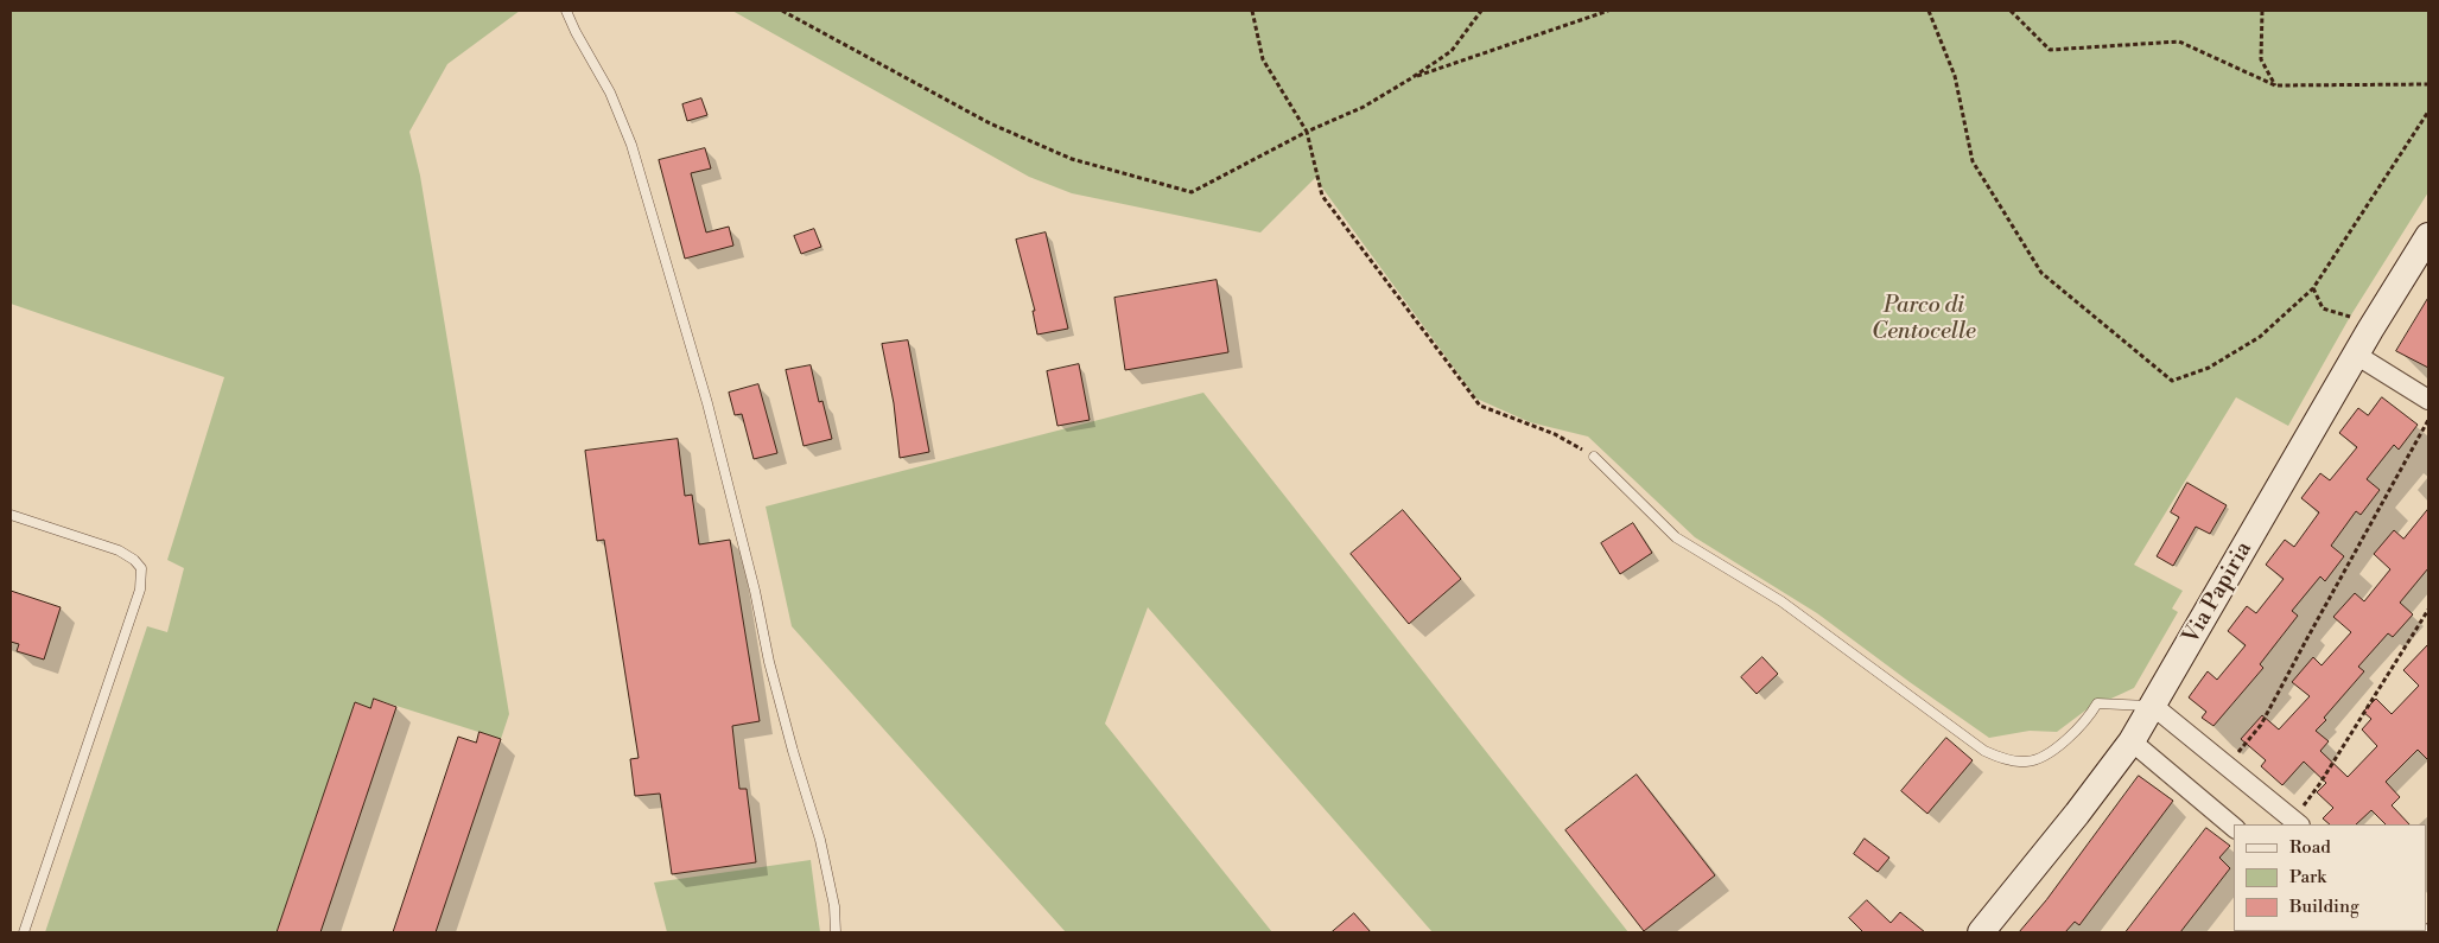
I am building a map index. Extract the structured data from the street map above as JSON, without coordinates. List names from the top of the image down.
{
  "streets": {
    "street": ["Via Papiria"]
  },
  "parks": ["Parco di Centocelle"],
  "legend": ["Road", "Park", "Building"]
}
